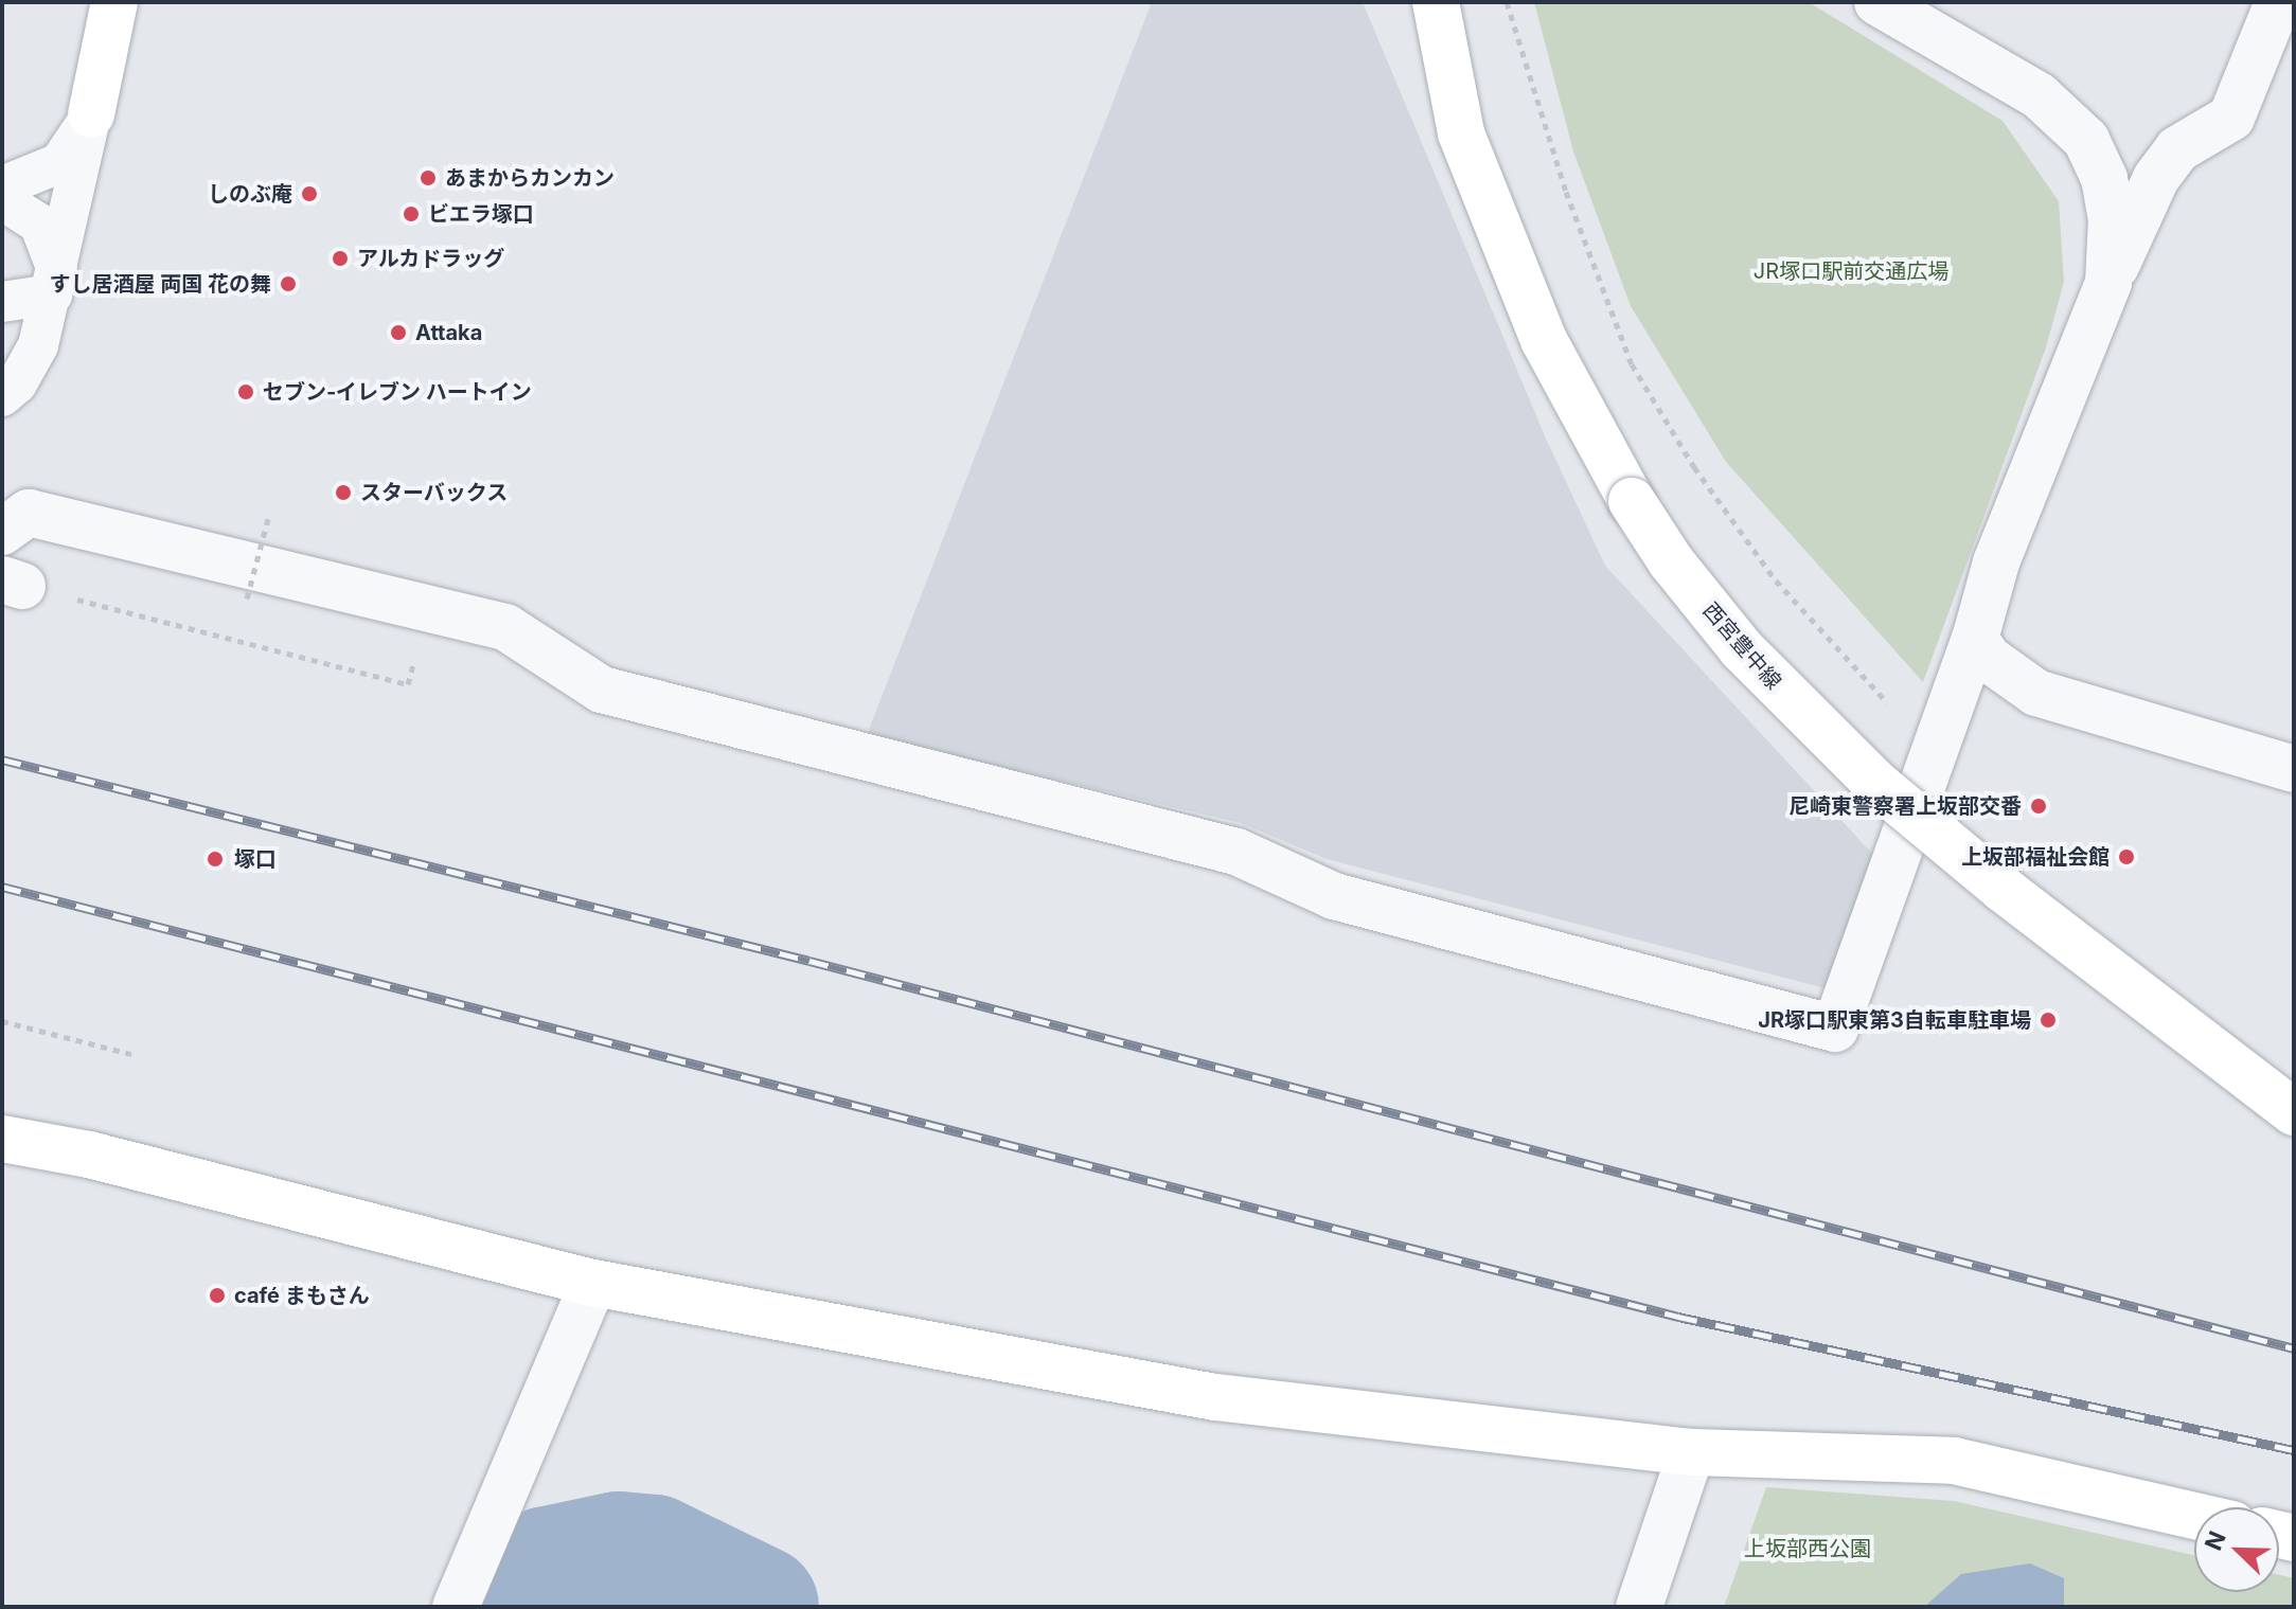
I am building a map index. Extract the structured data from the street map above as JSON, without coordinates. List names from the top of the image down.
{
  "streets": {
    "street": ["西宮豊中線"]
  },
  "parks": ["JR塚口駅前交通広場", "上坂部西公園"],
  "places": [
    "あまからカンカン",
    "しのぶ庵",
    "ビエラ塚口",
    "アルカドラッグ",
    "すし居酒屋 両国 花の舞",
    "Attaka",
    "セブン‐イレブン ハートイン",
    "スターバックス",
    "尼崎東警察署上坂部交番",
    "上坂部福祉会館",
    "塚口",
    "JR塚口駅東第3自転車駐車場",
    "café まもさん"
  ],
  "north": "top left"
}
